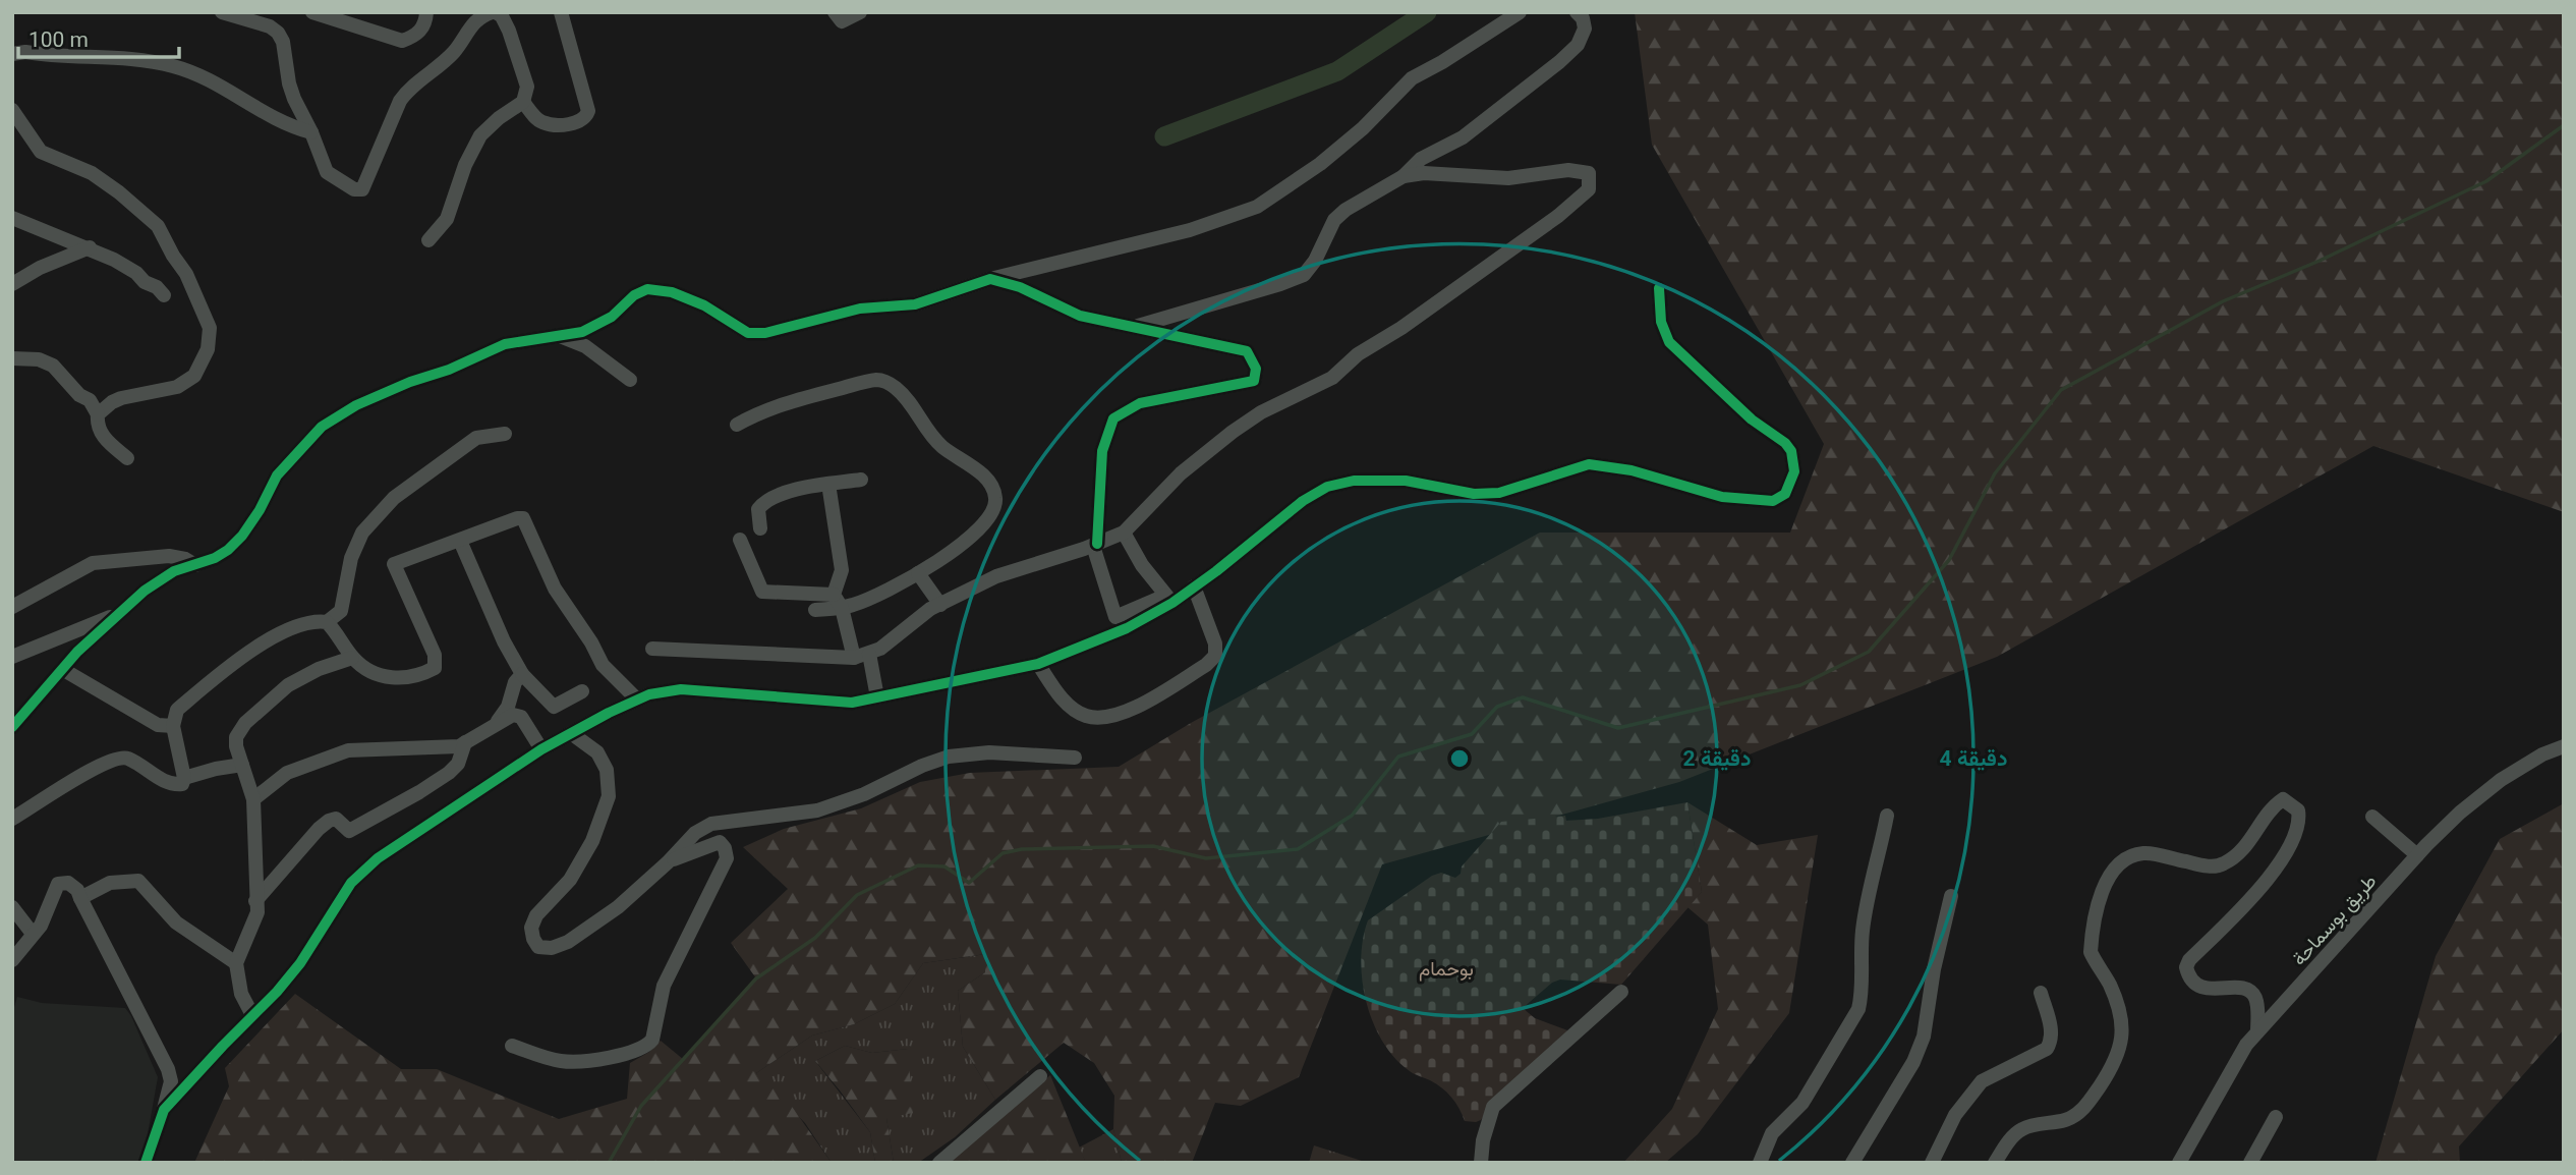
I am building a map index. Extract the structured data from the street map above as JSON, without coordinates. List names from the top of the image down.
{
  "streets": {
    "street": ["طريق بوسماحة"]
  },
  "parks": ["بوحمام"],
  "scale_bar": "100 m",
  "rings": ["2 دقيقة", "4 دقيقة"]
}
